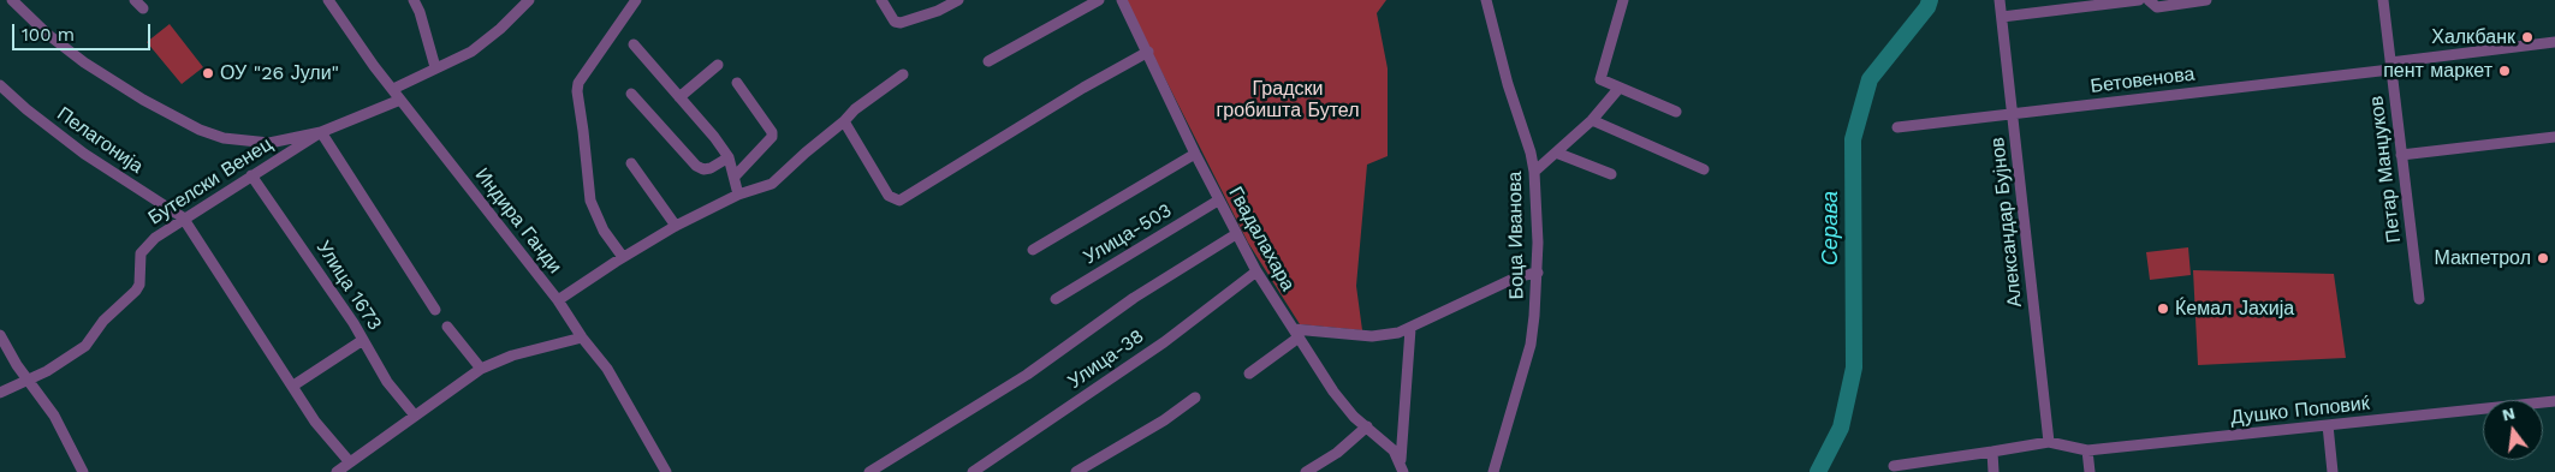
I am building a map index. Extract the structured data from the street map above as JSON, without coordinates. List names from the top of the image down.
{
  "streets": {
    "street": [
      "Бетовенова",
      "Пелагонија",
      "Петар Манџуков",
      "Бутелски Венец",
      "Индира Ганди",
      "Александар Бујнов",
      "Улица-503",
      "Боца Иванова",
      "Гвадалахара",
      "Улица 1673",
      "Улица-38",
      "Душко Поповиќ"
    ]
  },
  "crossings": [
    ["Бетовенова", "Петар Манџуков"],
    ["Бетовенова", "Александар Бујнов"],
    ["Пелагонија", "Бутелски Венец"],
    ["Бутелски Венец", "Индира Ганди"],
    ["Бутелски Венец", "Улица 1673"],
    ["Александар Бујнов", "Душко Поповиќ"],
    ["Улица-503", "Гвадалахара"],
    ["Гвадалахара", "Улица-38"]
  ],
  "water": ["Серава"],
  "parks": ["Градски гробишта Бутел"],
  "places": [
    "Халкбанк",
    "пент маркет",
    "ОУ \"26 Јули\"",
    "Макпетрол",
    "Ќемал Јахија"
  ],
  "scale_bar": "100 m",
  "north": "top"
}
